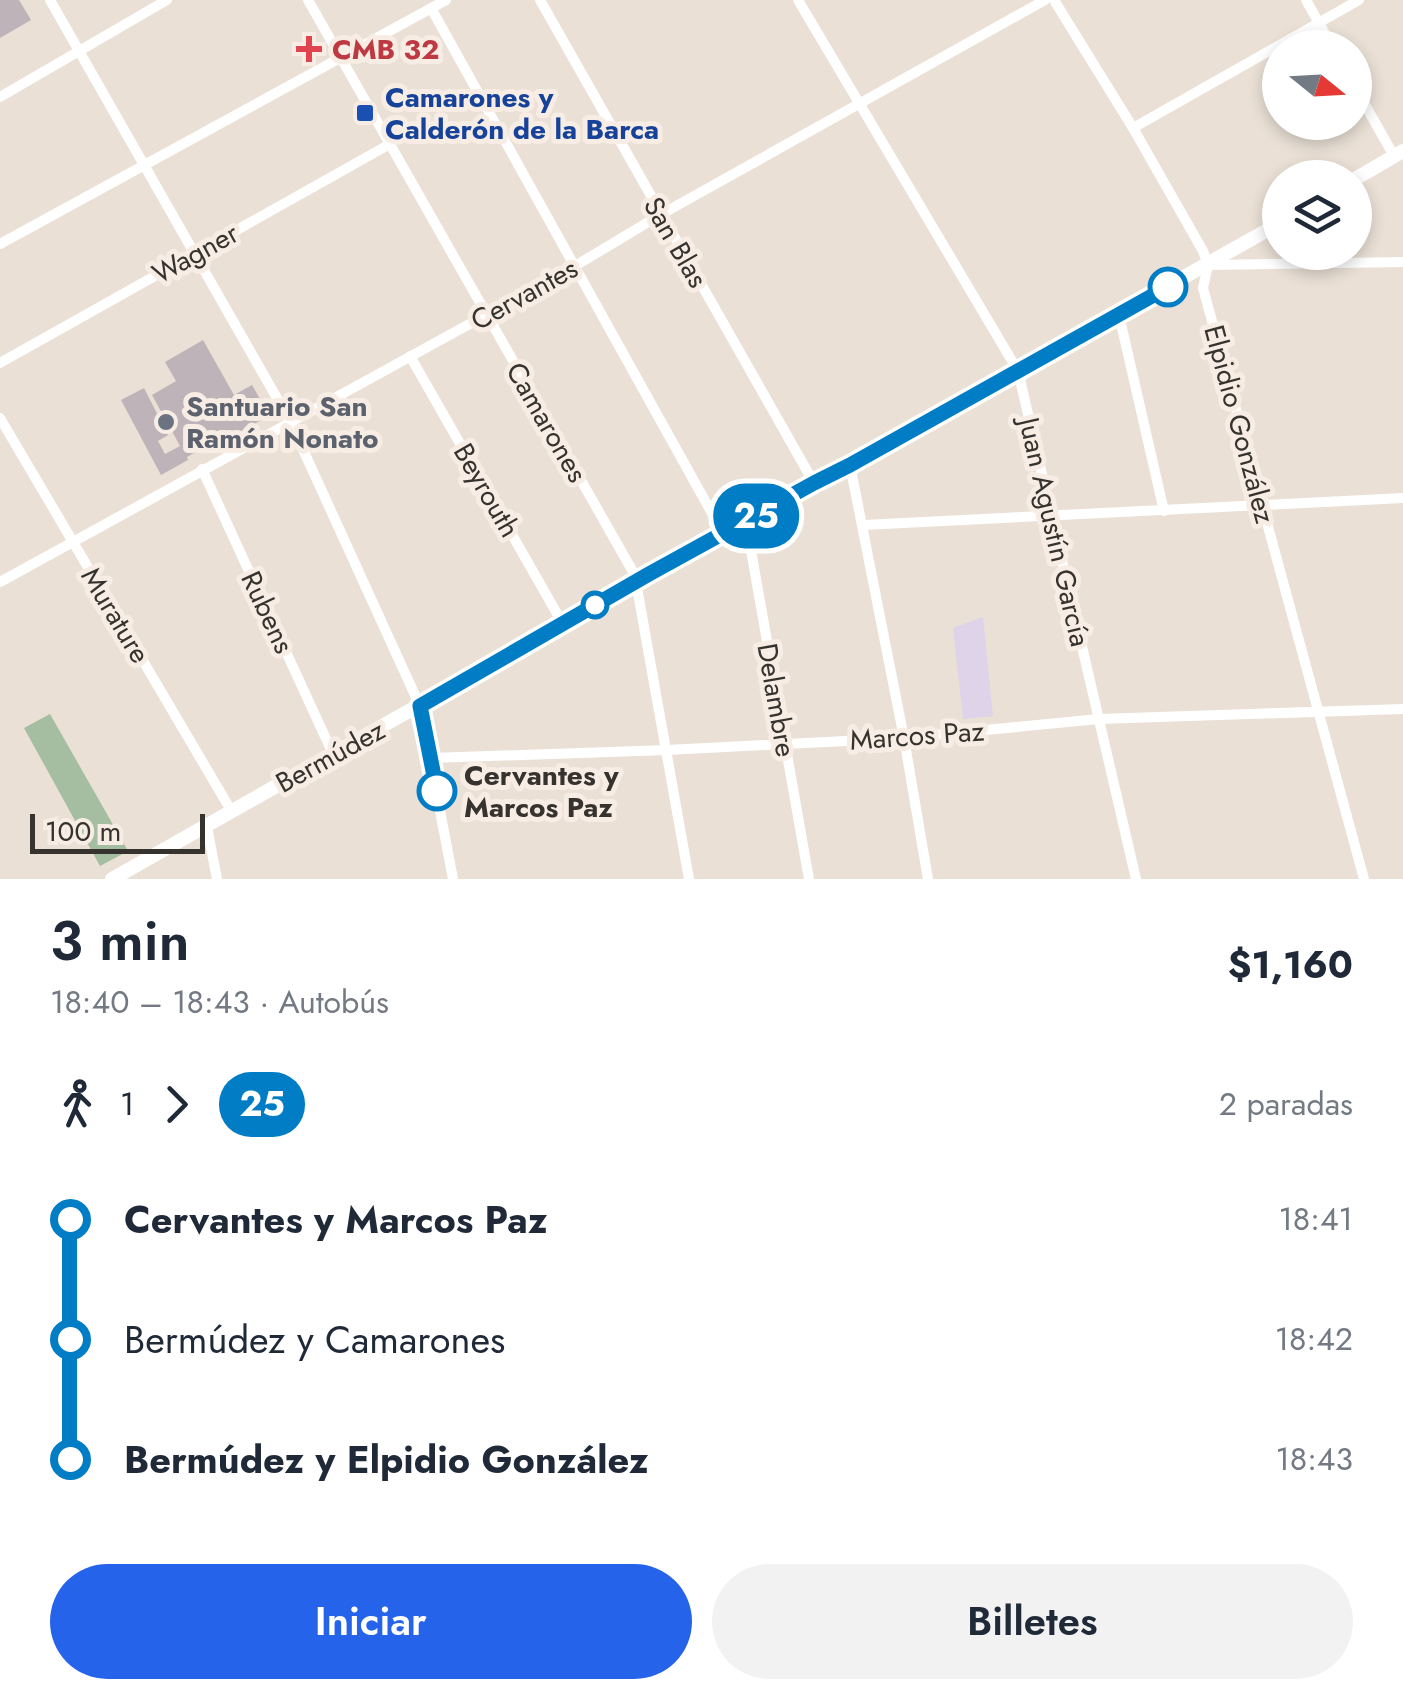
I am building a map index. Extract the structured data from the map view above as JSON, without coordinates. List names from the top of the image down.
{
  "streets": {
    "street": [
      "San Blas",
      "Wagner",
      "Cervantes",
      "Camarones",
      "Elpidio González",
      "Beyrouth",
      "Juan Agustín García",
      "Rubens",
      "Murature",
      "Delambre",
      "Marcos Paz",
      "Bermúdez"
    ]
  },
  "crossings": [
    ["San Blas", "Cervantes"],
    ["San Blas", "Bermúdez"],
    ["Wagner", "Camarones"],
    ["Cervantes", "Camarones"],
    ["Cervantes", "Beyrouth"],
    ["Cervantes", "Juan Agustín García"],
    ["Cervantes", "Rubens"],
    ["Cervantes", "Murature"],
    ["Camarones", "Marcos Paz"],
    ["Camarones", "Bermúdez"],
    ["Elpidio González", "Marcos Paz"],
    ["Elpidio González", "Bermúdez"],
    ["Beyrouth", "Bermúdez"],
    ["Juan Agustín García", "Marcos Paz"],
    ["Juan Agustín García", "Bermúdez"],
    ["Rubens", "Bermúdez"],
    ["Murature", "Bermúdez"],
    ["Delambre", "Marcos Paz"],
    ["Delambre", "Bermúdez"]
  ],
  "places": {
    "health": ["CMB 32"],
    "transit": ["Camarones y Calderón de la Barca"],
    "other": ["Santuario San Ramón Nonato", "Cervantes y Marcos Paz"]
  },
  "lines": ["bus line 25"],
  "scale_bar": "100 m",
  "north": "right",
  "page": {
    "on_map": "25",
    "scale": "100 m",
    "heading": ["3 min", "18:40 – 18:43 · Autobús", "$1,160"],
    "legs": ["1", "25", "2 paradas"],
    "list": [
      {
        "name": "Cervantes y Marcos Paz",
        "value": "18:41"
      },
      {
        "name": "Bermúdez y Camarones",
        "value": "18:42"
      },
      {
        "name": "Bermúdez y Elpidio González",
        "value": "18:43"
      }
    ],
    "buttons": ["Iniciar", "Billetes"]
  }
}
